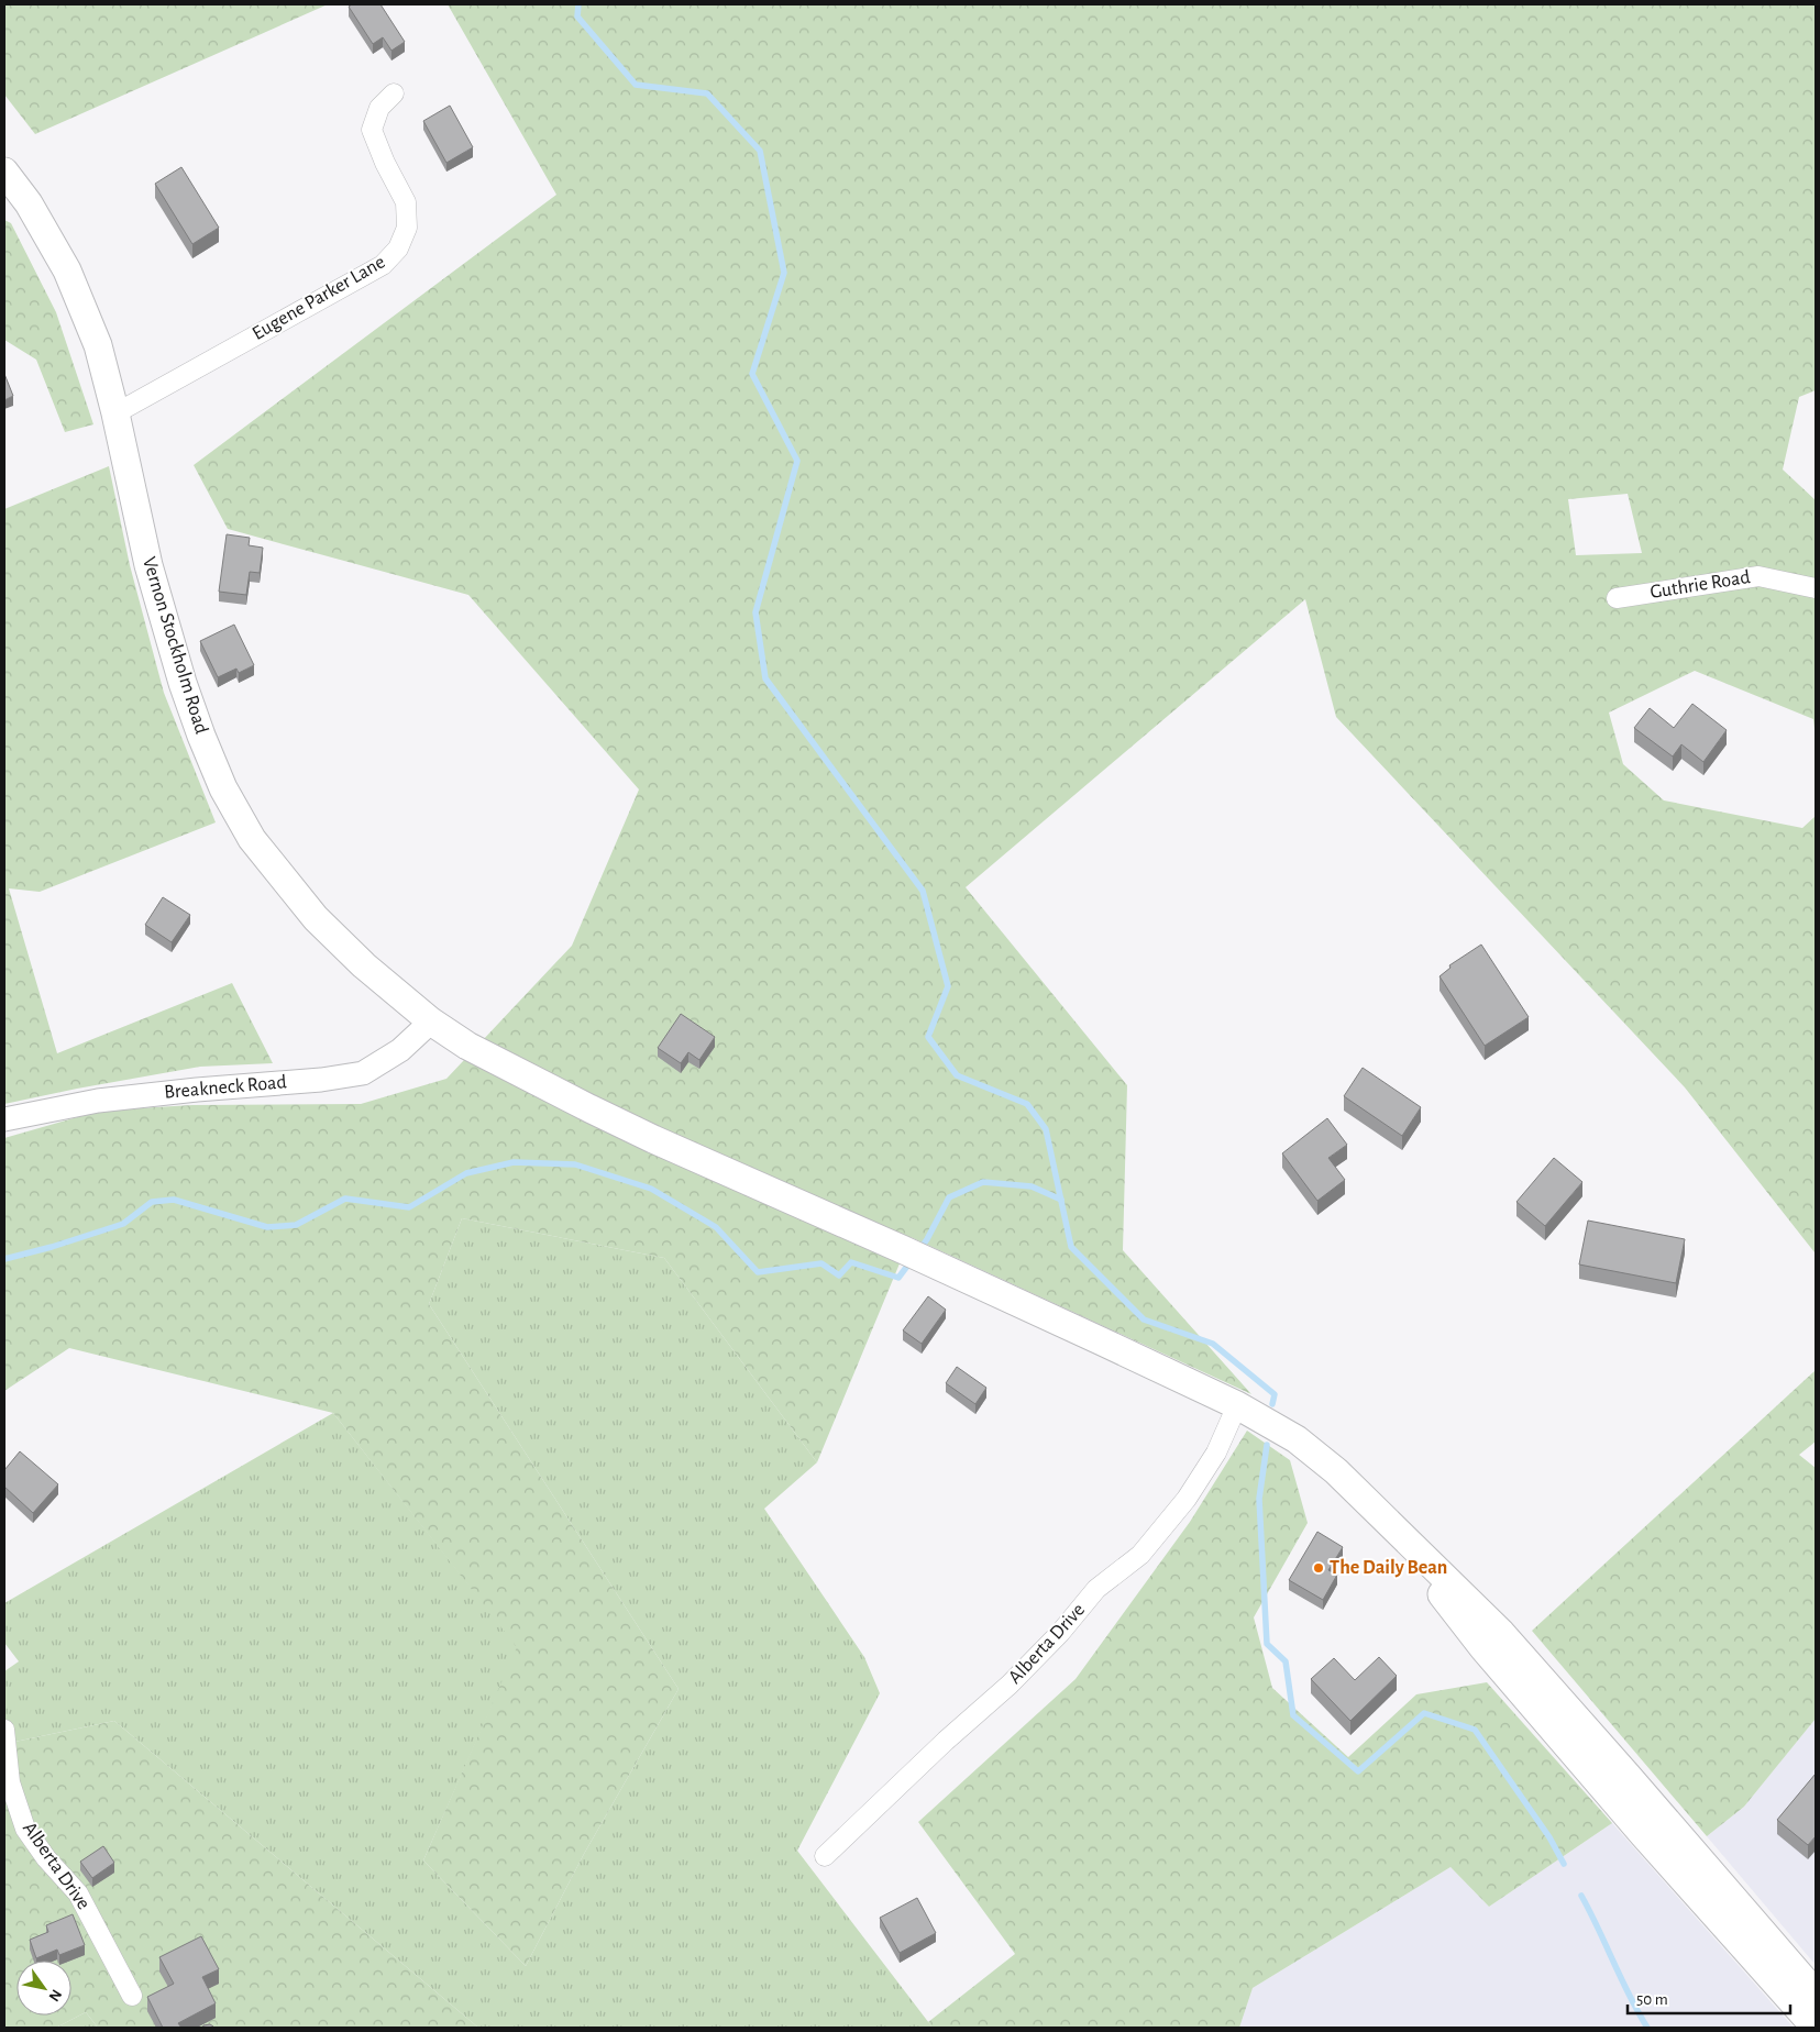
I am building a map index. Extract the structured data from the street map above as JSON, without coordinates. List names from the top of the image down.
{
  "streets": {
    "main road": ["Vernon Stockholm Road"],
    "street": [
      "Eugene Parker Lane",
      "Guthrie Road",
      "Breakneck Road",
      "Alberta Drive"
    ]
  },
  "crossings": [
    ["Eugene Parker Lane", "Vernon Stockholm Road"],
    ["Vernon Stockholm Road", "Breakneck Road"],
    ["Vernon Stockholm Road", "Alberta Drive"]
  ],
  "places": ["The Daily Bean"],
  "scale_bar": "50 m",
  "north": "bottom right"
}
